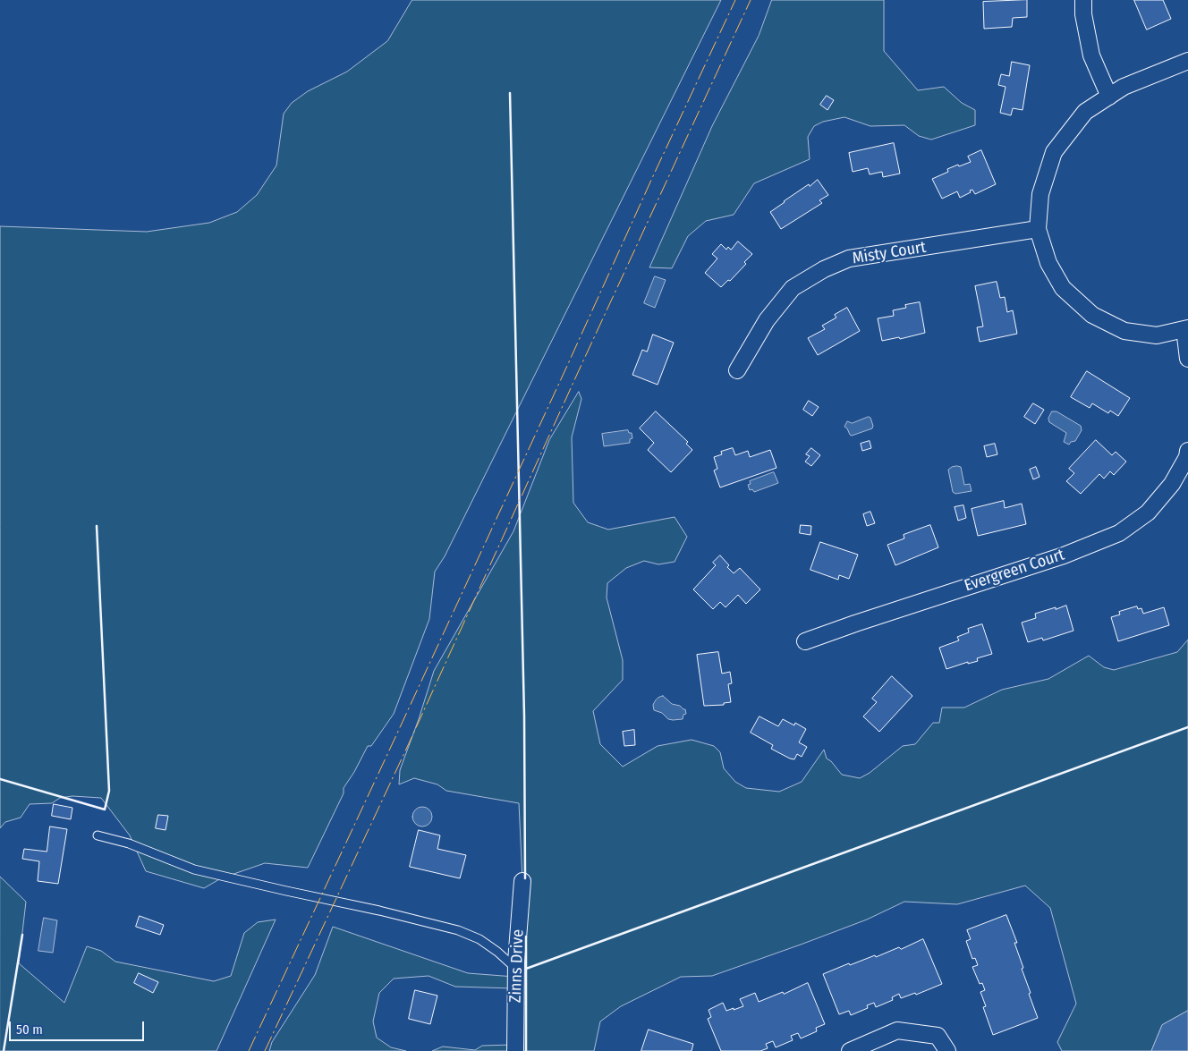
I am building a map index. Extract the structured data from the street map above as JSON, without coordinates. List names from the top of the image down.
{
  "streets": {
    "street": ["Misty Court", "Evergreen Court", "Zinns Drive"]
  },
  "scale_bar": "50 m"
}
